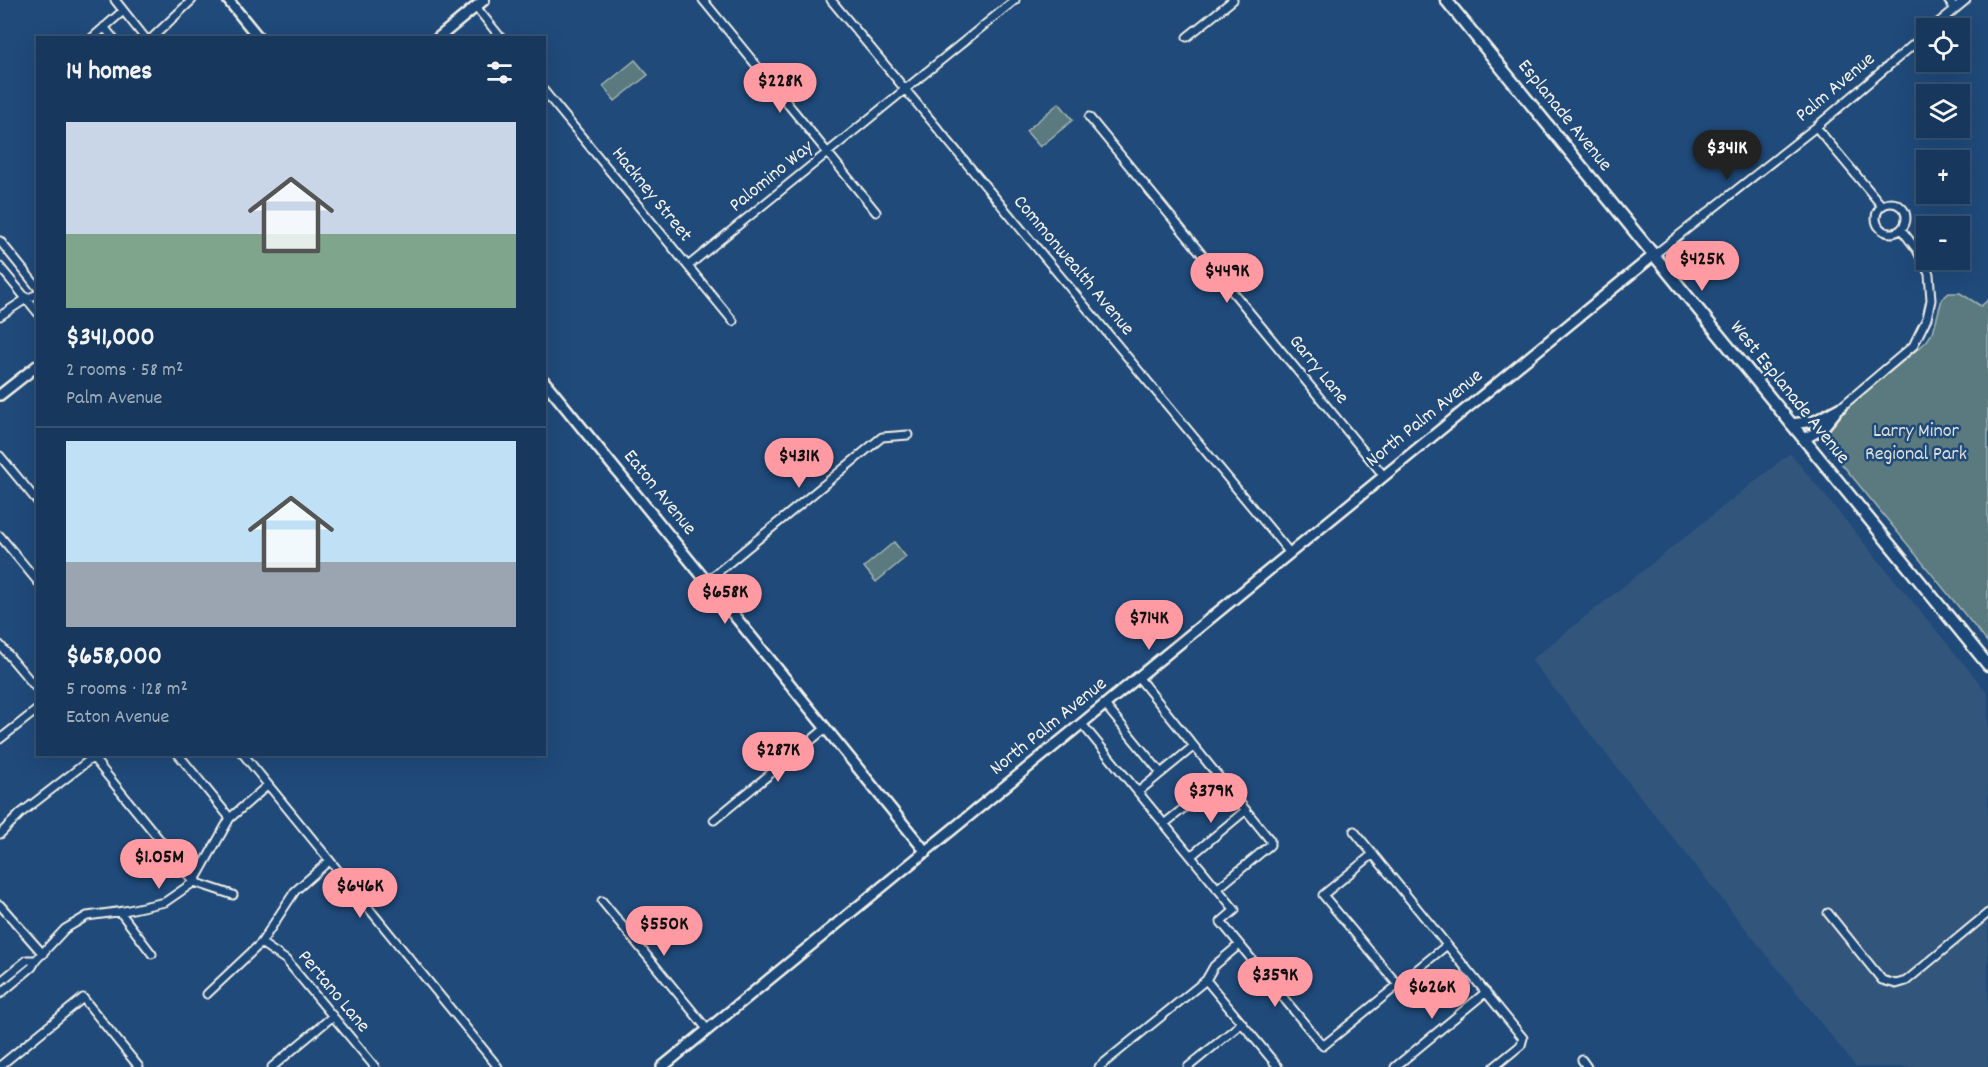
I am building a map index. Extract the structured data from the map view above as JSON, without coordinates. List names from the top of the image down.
{
  "streets": {
    "main road": ["Esplanade Avenue", "West Esplanade Avenue"],
    "street": [
      "Palm Avenue",
      "Palomino Way",
      "Hackney Street",
      "Commonwealth Avenue",
      "Garry Lane",
      "North Palm Avenue",
      "Eaton Avenue",
      "Pertano Lane"
    ]
  },
  "crossings": [
    ["Palm Avenue", "Esplanade Avenue"],
    ["Palm Avenue", "West Esplanade Avenue"],
    ["Palm Avenue", "North Palm Avenue"],
    ["Esplanade Avenue", "West Esplanade Avenue"],
    ["Esplanade Avenue", "North Palm Avenue"],
    ["Palomino Way", "Hackney Street"],
    ["Palomino Way", "Commonwealth Avenue"],
    ["Commonwealth Avenue", "North Palm Avenue"],
    ["Garry Lane", "North Palm Avenue"],
    ["West Esplanade Avenue", "North Palm Avenue"],
    ["North Palm Avenue", "Eaton Avenue"]
  ],
  "parks": ["Larry Minor Regional Park"],
  "page": {
    "map_buttons": ["+", "−"],
    "heading": "14 homes",
    "price": [
      "$228K",
      "$341K",
      "$425K",
      "$449K",
      "$431K",
      "$658K",
      "$714K",
      "$287K",
      "$379K",
      "$1.05M",
      "$646K",
      "$550K",
      "$359K",
      "$626K"
    ],
    "list": [
      {
        "name": "$341,000",
        "note": "2 rooms · 58 m² · Palm Avenue"
      },
      {
        "name": "$658,000",
        "note": "5 rooms · 128 m² · Eaton Avenue"
      }
    ]
  }
}
